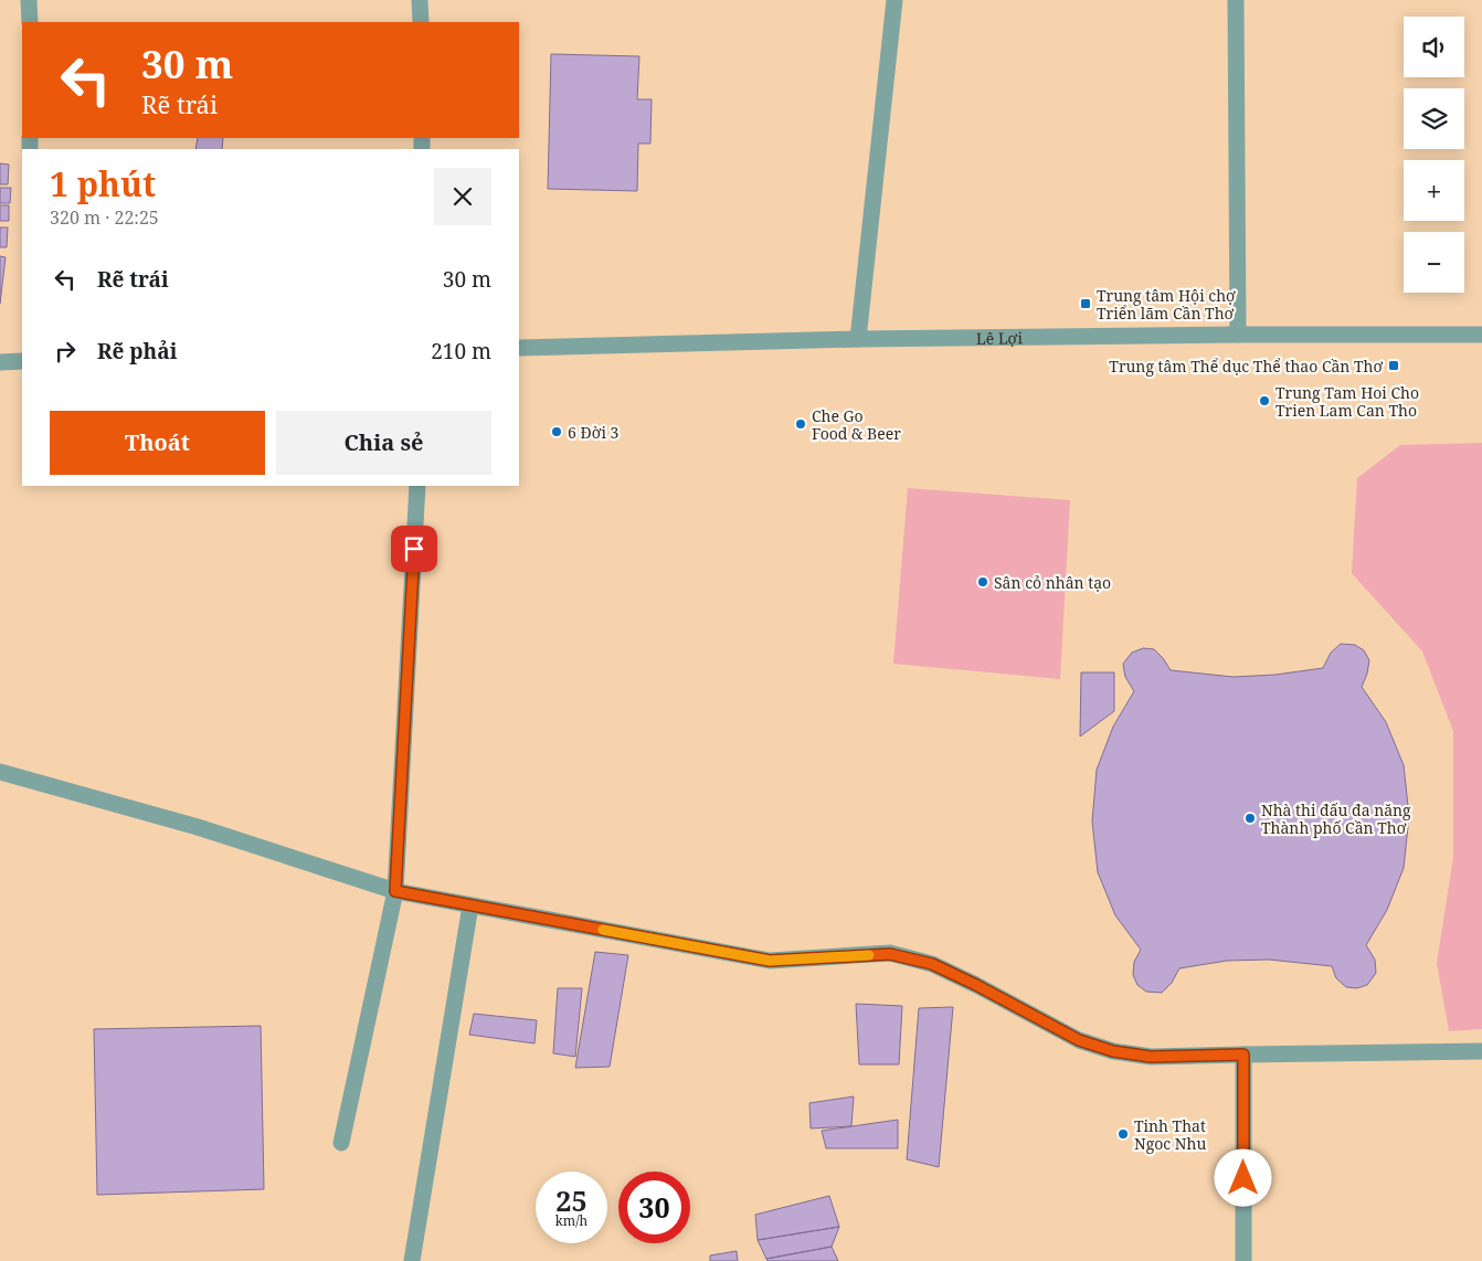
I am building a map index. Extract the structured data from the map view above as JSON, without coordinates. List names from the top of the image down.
{
  "streets": {
    "street": ["Lê Lợi"]
  },
  "places": {
    "transit": ["Trung tâm Hội chợ Triển lãm Cần Thơ", "Trung tâm Thể dục Thể thao Cần Thơ"],
    "other": [
      "Trung Tam Hoi Cho Trien Lam Can Tho",
      "Che Go Food & Beer",
      "6 Đời 3",
      "Sân cỏ nhân tạo",
      "Nhà thi đấu đa năng Thành phố Cần Thơ",
      "Tinh That Ngoc Nhu"
    ]
  },
  "page": {
    "map_buttons": ["+", "−"],
    "turn": ["30 m", "Rẽ trái"],
    "heading": ["1 phút", "320 m · 22:25"],
    "list": [
      {
        "name": "Rẽ trái",
        "value": "30 m"
      },
      {
        "name": "Rẽ phải",
        "value": "210 m"
      }
    ],
    "buttons": ["Thoát", "Chia sẻ"],
    "speed": "25 km/h",
    "limit": "30"
  }
}
